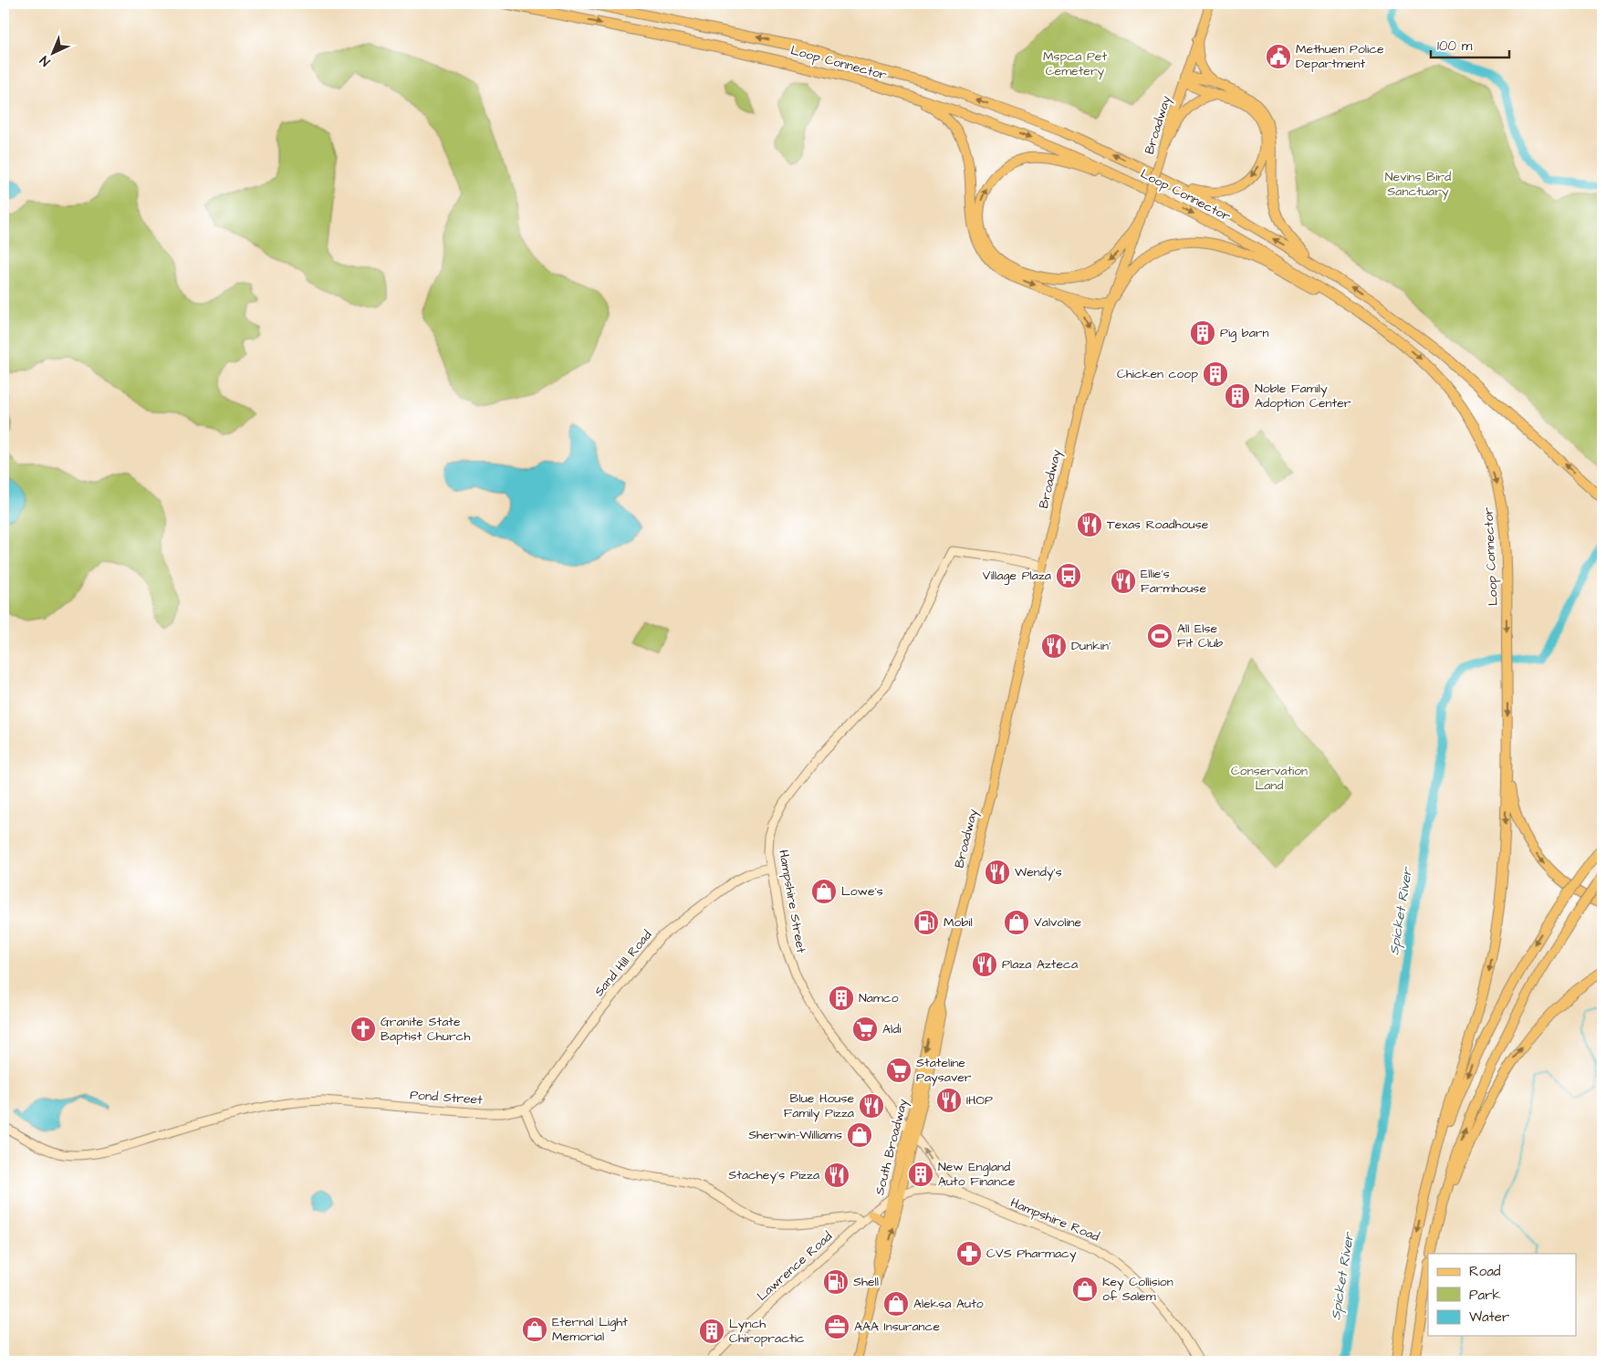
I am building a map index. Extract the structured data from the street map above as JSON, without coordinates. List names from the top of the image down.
{
  "streets": {
    "highway": ["Loop Connector"],
    "main road": ["Broadway", "South Broadway"],
    "street": [
      "Hampshire Street",
      "Sand Hill Road",
      "Pond Street",
      "Hampshire Road",
      "Lawrence Road"
    ]
  },
  "crossings": [
    ["Broadway", "Hampshire Street"],
    ["Broadway", "South Broadway"],
    ["Hampshire Street", "Sand Hill Road"],
    ["Hampshire Street", "South Broadway"],
    ["Hampshire Street", "Hampshire Road"],
    ["Sand Hill Road", "Pond Street"],
    ["South Broadway", "Hampshire Road"],
    ["South Broadway", "Lawrence Road"],
    ["Hampshire Road", "Lawrence Road"]
  ],
  "water": ["Spicket River"],
  "parks": ["Mspca Pet Cemetery", "Nevins Bird Sanctuary", "Conservation Land"],
  "places": {
    "public building": ["Methuen Police Department"],
    "building": [
      "Pig barn",
      "Chicken coop",
      "Noble Family Adoption Center",
      "Namco",
      "New England Auto Finance",
      "Lynch Chiropractic"
    ],
    "restaurant": [
      "Texas Roadhouse",
      "Ellie's Farmhouse",
      "Dunkin'",
      "Wendy's",
      "Plaza Azteca",
      "IHOP",
      "Blue House Family Pizza",
      "Stachey's Pizza"
    ],
    "bus stop": ["Village Plaza"],
    "sports": ["All Else Fit Club"],
    "shop": [
      "Lowe's",
      "Valvoline",
      "Sherwin-Williams",
      "Key Collision of Salem",
      "Aleksa Auto",
      "Eternal Light Memorial"
    ],
    "fuel station": ["Mobil", "Shell"],
    "church": ["Granite State Baptist Church"],
    "supermarket": ["Aldi", "Stateline Paysaver"],
    "pharmacy": ["CVS Pharmacy"],
    "office": ["AAA Insurance"]
  },
  "legend": ["Road", "Park", "Water"],
  "scale_bar": "100 m",
  "north": "bottom left"
}
